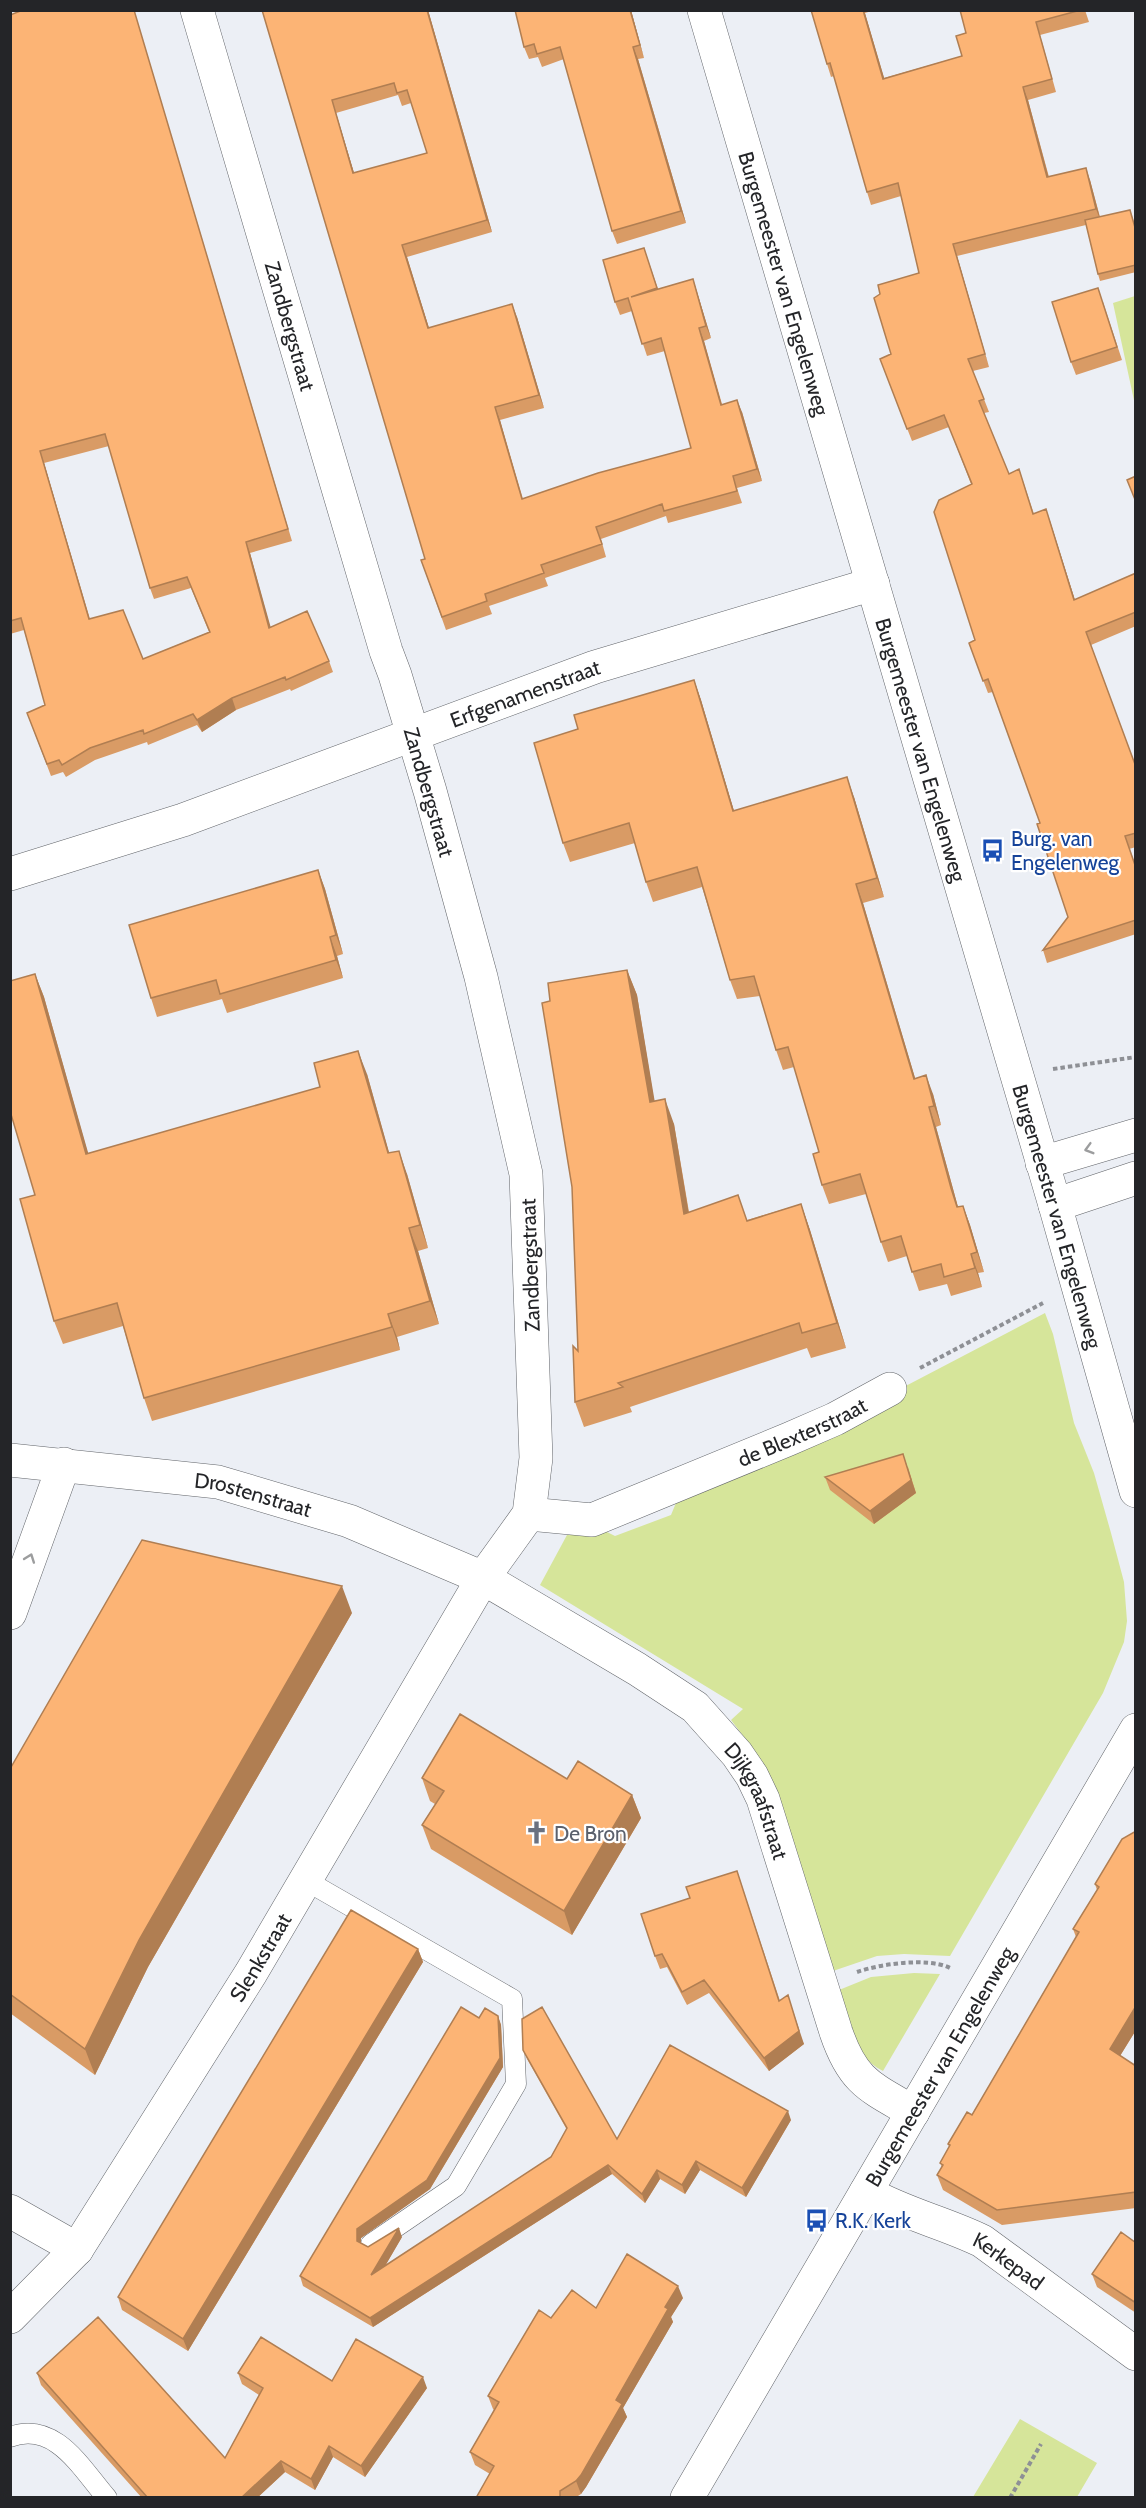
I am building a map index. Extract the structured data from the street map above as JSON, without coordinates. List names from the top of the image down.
{
  "streets": {
    "street": [
      "Burgemeester van Engelenweg",
      "Zandbergstraat",
      "Erfgenamenstraat",
      "de Blexterstraat",
      "Drostenstraat",
      "Dijkgraafstraat",
      "Slenkstraat",
      "Kerkepad"
    ]
  },
  "crossings": [
    ["Burgemeester van Engelenweg", "Erfgenamenstraat"],
    ["Burgemeester van Engelenweg", "Dijkgraafstraat"],
    ["Burgemeester van Engelenweg", "Kerkepad"],
    ["Zandbergstraat", "Erfgenamenstraat"],
    ["Zandbergstraat", "de Blexterstraat"],
    ["Zandbergstraat", "Drostenstraat"],
    ["Zandbergstraat", "Dijkgraafstraat"],
    ["Zandbergstraat", "Slenkstraat"],
    ["Drostenstraat", "Dijkgraafstraat"],
    ["Drostenstraat", "Slenkstraat"],
    ["Dijkgraafstraat", "Slenkstraat"]
  ],
  "places": {
    "bus stop": ["Burg. van Engelenweg", "R.K. Kerk"],
    "church": ["De Bron"]
  }
}
